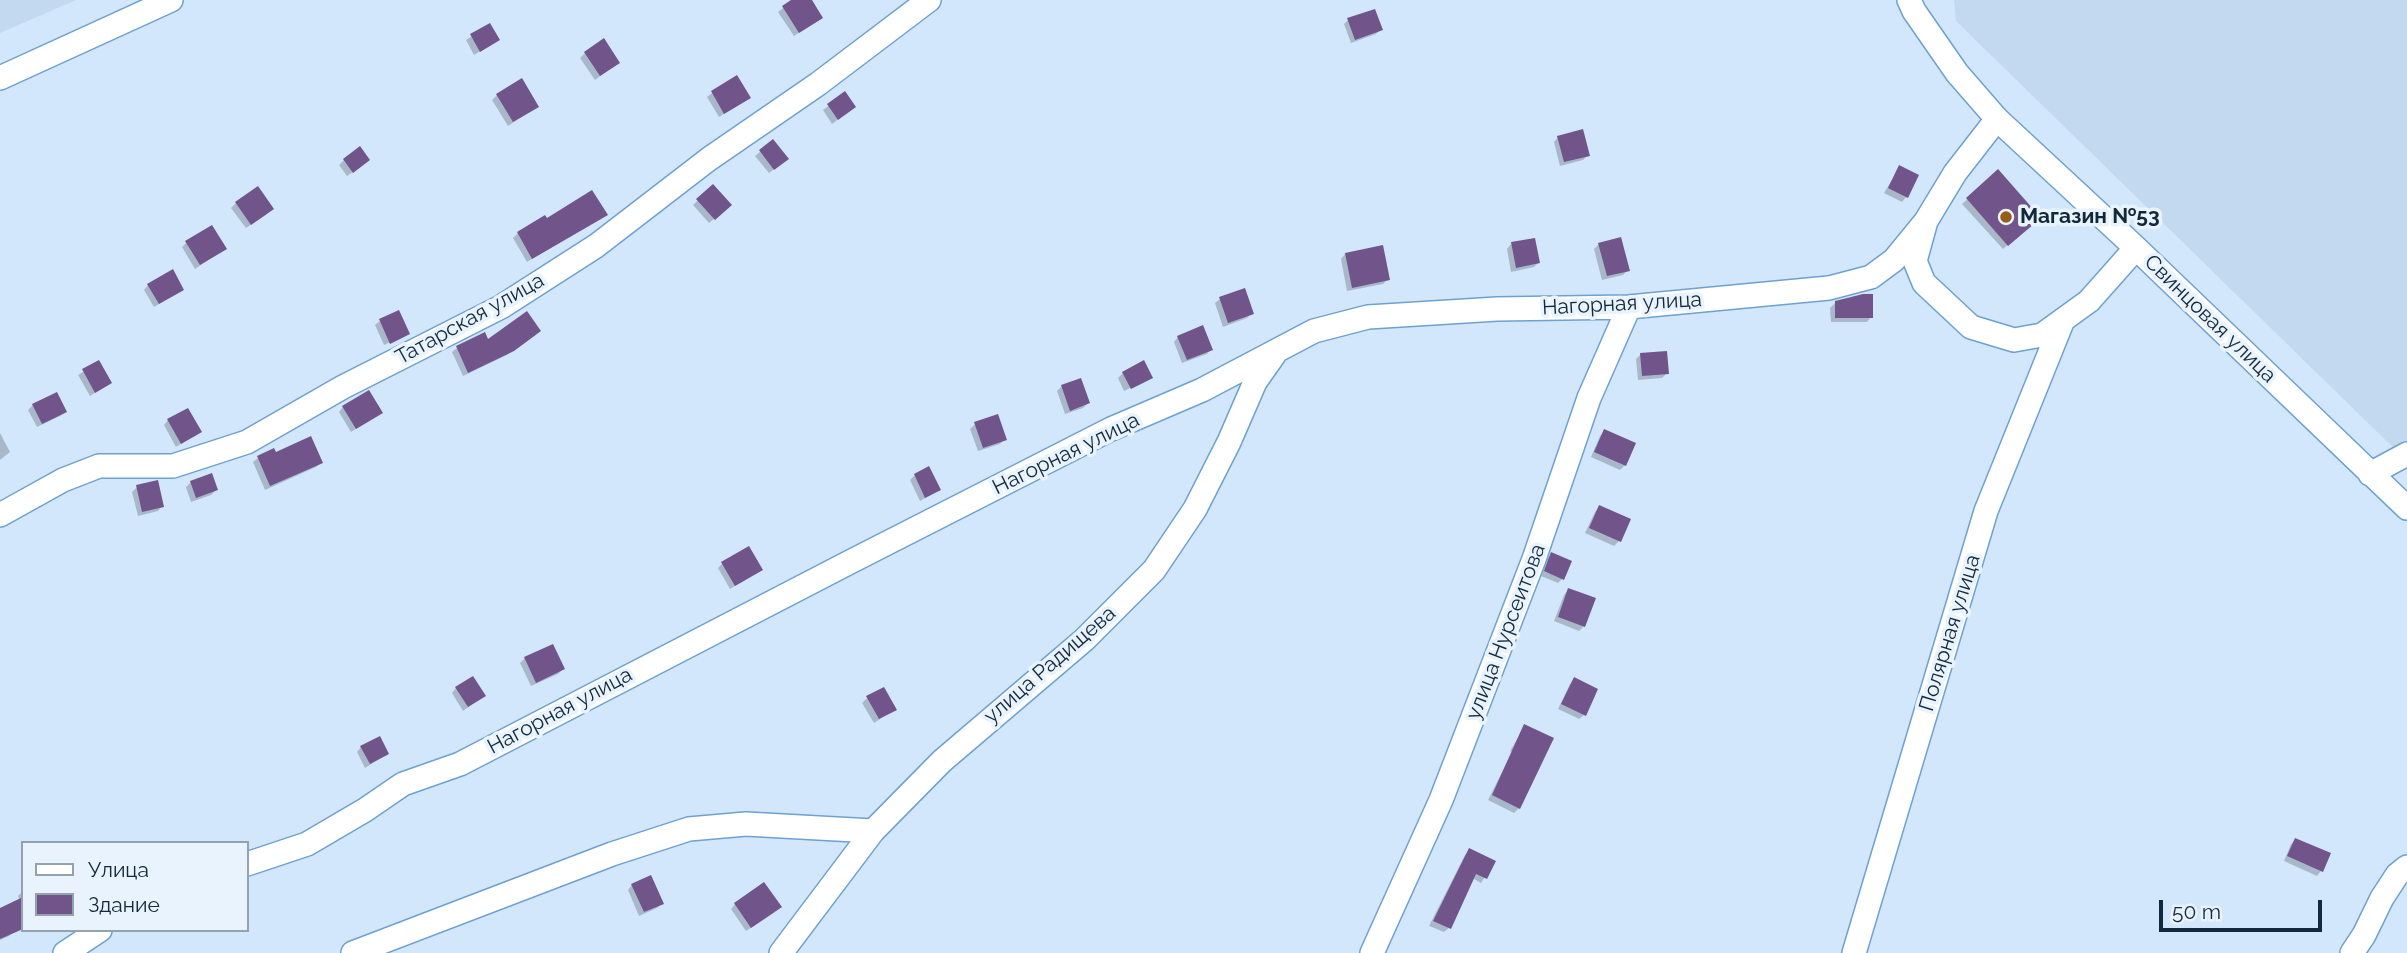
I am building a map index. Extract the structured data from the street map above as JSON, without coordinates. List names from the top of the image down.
{
  "streets": {
    "street": [
      "Нагорная улица",
      "Татарская улица",
      "Свинцовая улица",
      "улица Нурсеитова",
      "Полярная улица",
      "улица Радищева"
    ]
  },
  "crossings": [
    ["Нагорная улица", "улица Нурсеитова"],
    ["Нагорная улица", "улица Радищева"]
  ],
  "places": ["Магазин №53"],
  "legend": ["Улица", "Здание"],
  "scale_bar": "50 m"
}
